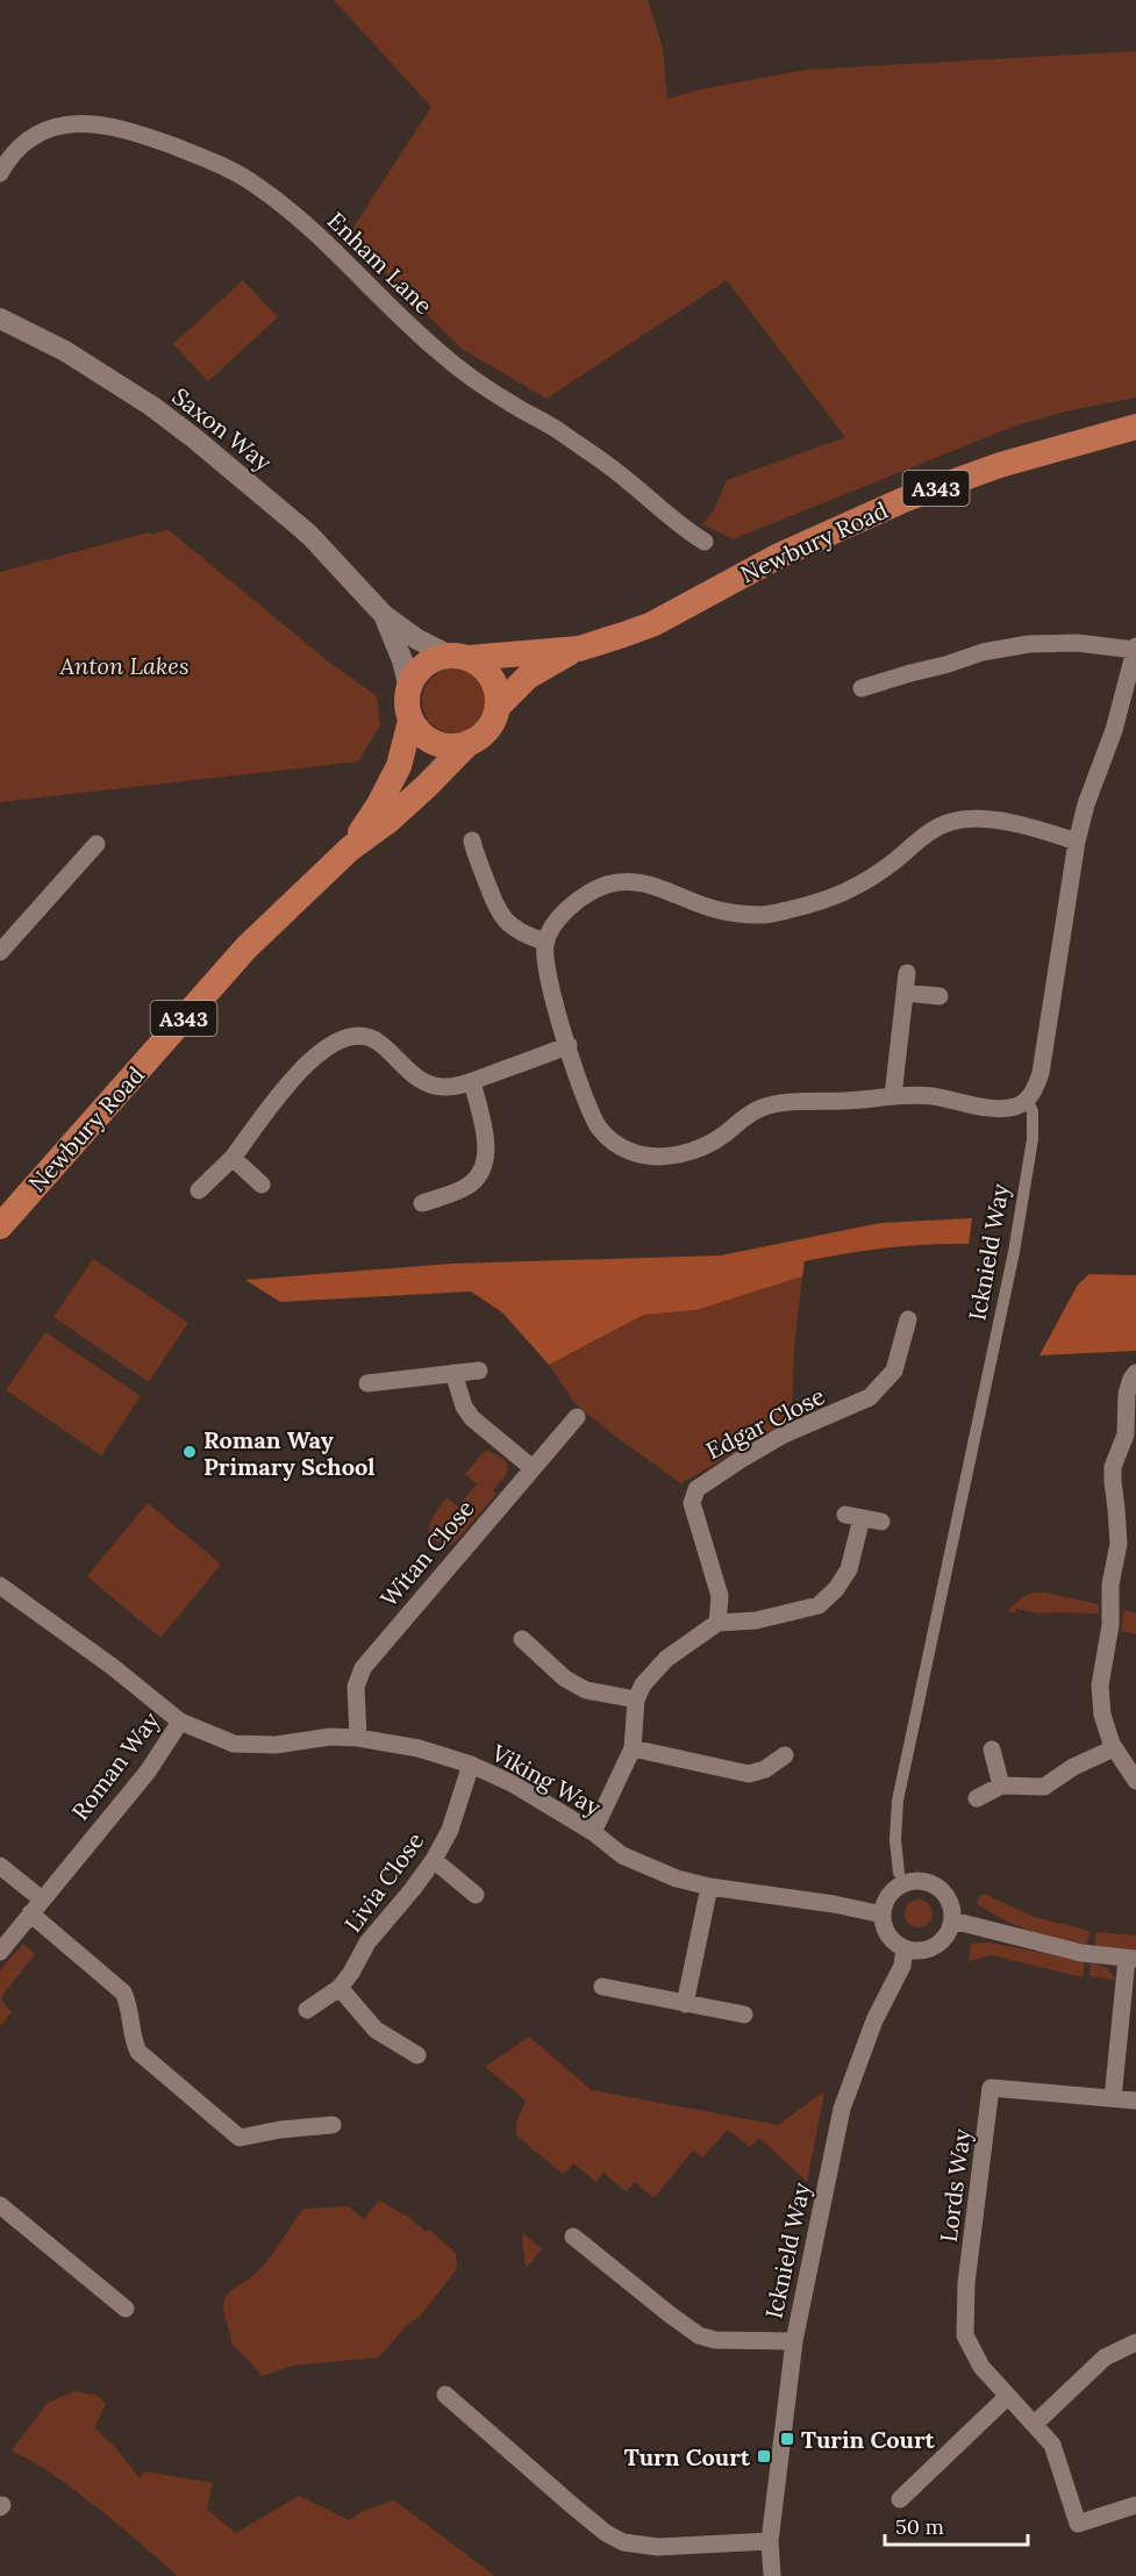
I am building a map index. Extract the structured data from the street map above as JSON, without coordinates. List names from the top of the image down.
{
  "streets": {
    "main road": ["A343", "Newbury Road"],
    "street": [
      "Enham Lane",
      "Saxon Way",
      "Icknield Way",
      "Edgar Close",
      "Witan Close",
      "Roman Way",
      "Viking Way",
      "Livia Close",
      "Lords Way"
    ]
  },
  "crossings": [
    ["Saxon Way", "A343"],
    ["Saxon Way", "Newbury Road"],
    ["A343", "Newbury Road"],
    ["Icknield Way", "Viking Way"],
    ["Witan Close", "Viking Way"],
    ["Roman Way", "Viking Way"],
    ["Viking Way", "Livia Close"]
  ],
  "parks": ["Anton Lakes"],
  "places": {
    "other": ["Roman Way Primary School"],
    "transit": ["Turin Court", "Turn Court"]
  },
  "scale_bar": "50 m"
}
